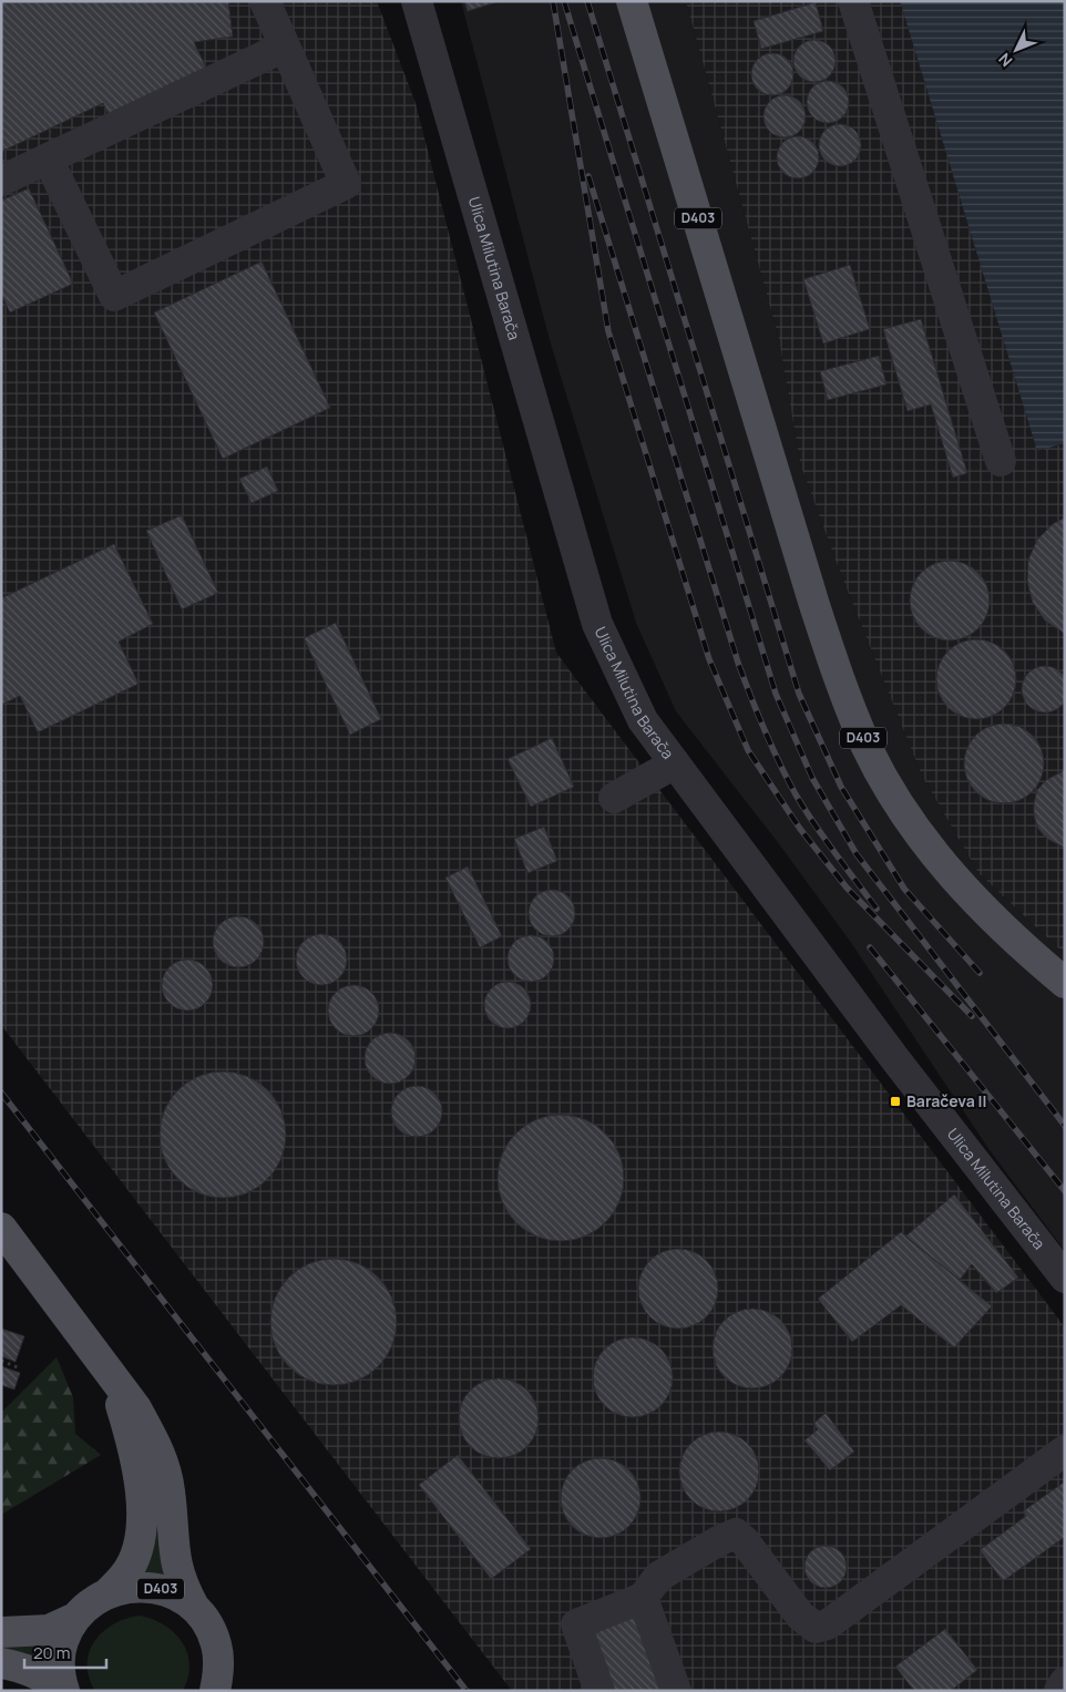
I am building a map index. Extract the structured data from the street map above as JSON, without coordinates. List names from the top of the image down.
{
  "streets": {
    "main road": ["D403"],
    "street": ["Ulica Milutina Barača"]
  },
  "places": {
    "transit": ["Baračeva II"]
  },
  "scale_bar": "20 m",
  "north": "bottom left"
}
